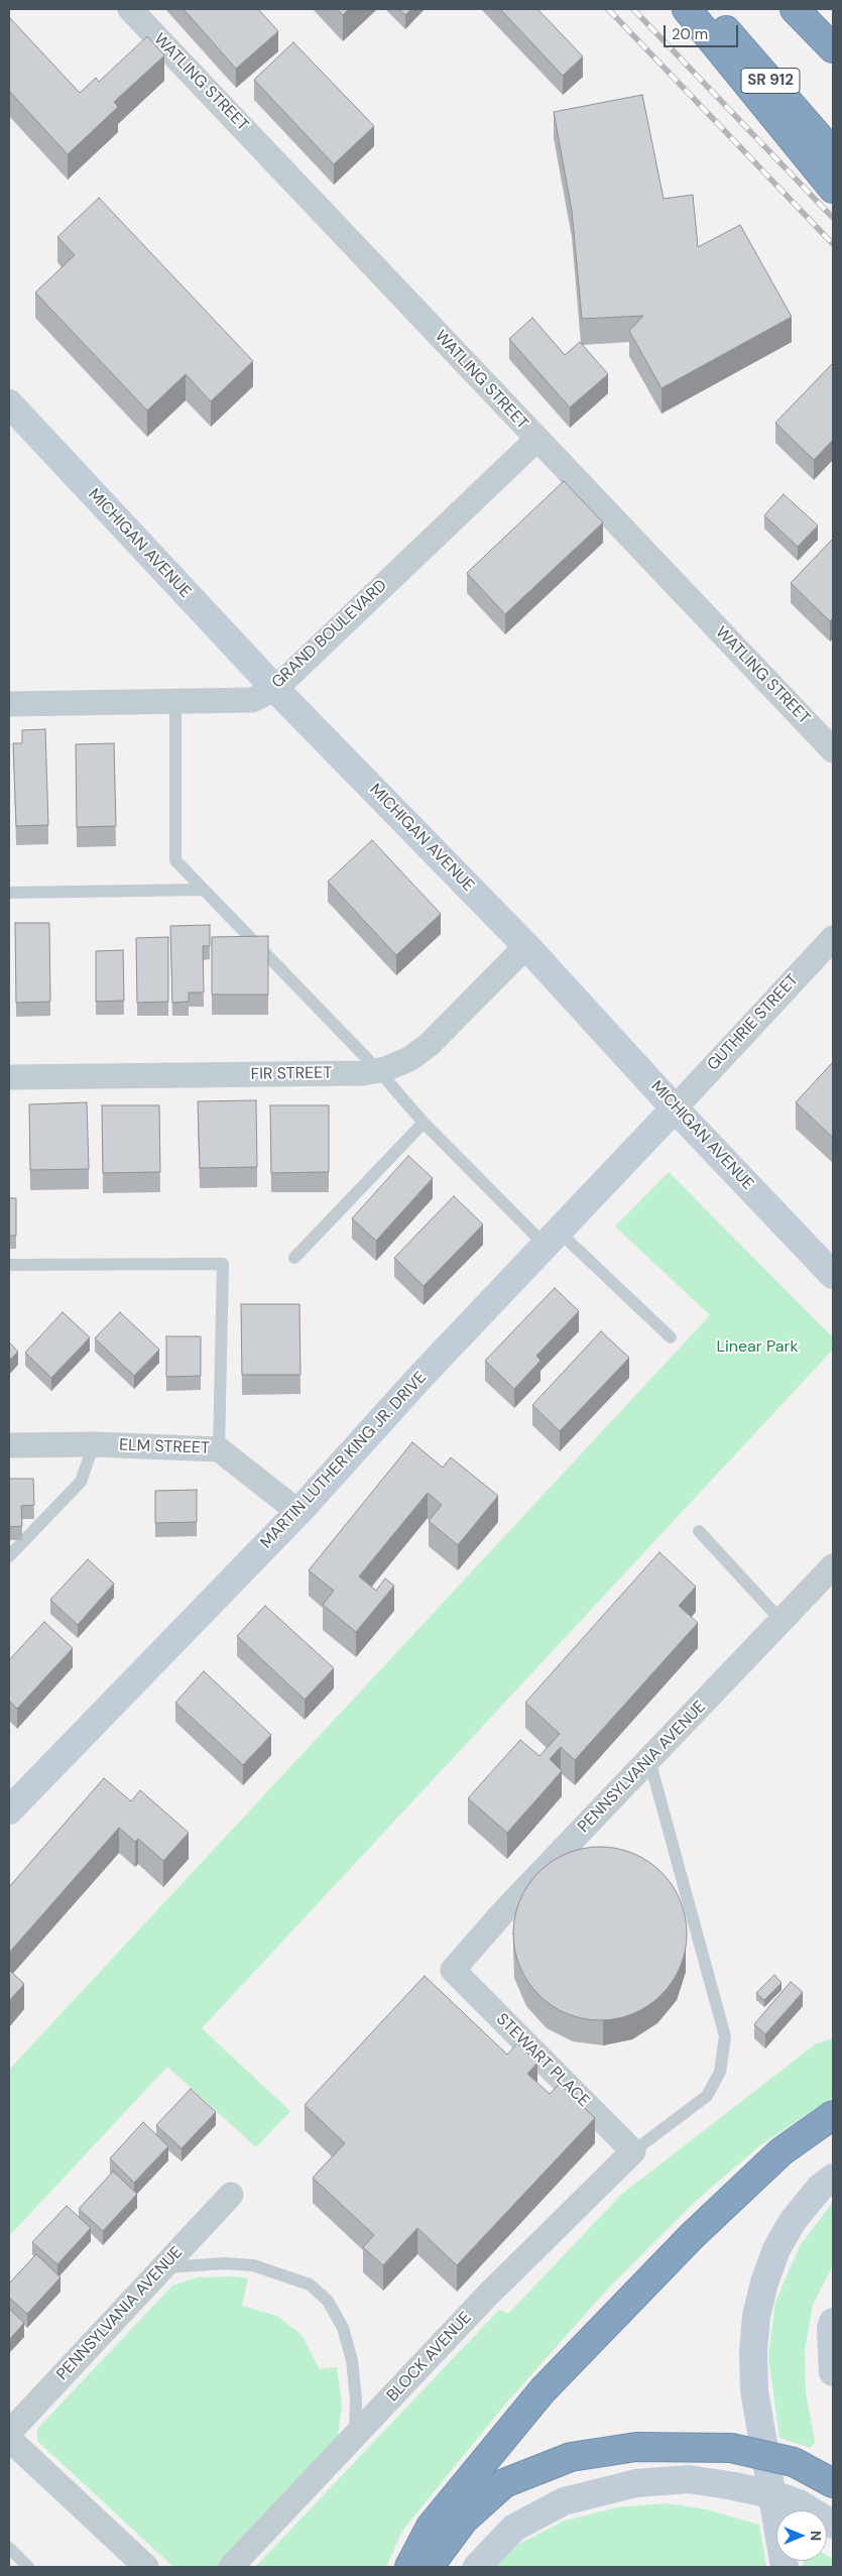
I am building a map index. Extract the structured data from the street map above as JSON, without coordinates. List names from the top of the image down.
{
  "streets": {
    "highway": ["SR 912"],
    "main road": ["MICHIGAN AVENUE", "MARTIN LUTHER KING JR. DRIVE"],
    "street": [
      "WATLING STREET",
      "GRAND BOULEVARD",
      "GUTHRIE STREET",
      "FIR STREET",
      "ELM STREET",
      "PENNSYLVANIA AVENUE",
      "STEWART PLACE",
      "BLOCK AVENUE"
    ]
  },
  "crossings": [
    ["WATLING STREET", "GRAND BOULEVARD"],
    ["MICHIGAN AVENUE", "GRAND BOULEVARD"],
    ["MICHIGAN AVENUE", "GUTHRIE STREET"],
    ["MICHIGAN AVENUE", "FIR STREET"],
    ["MICHIGAN AVENUE", "MARTIN LUTHER KING JR. DRIVE"],
    ["GUTHRIE STREET", "MARTIN LUTHER KING JR. DRIVE"],
    ["ELM STREET", "MARTIN LUTHER KING JR. DRIVE"],
    ["PENNSYLVANIA AVENUE", "STEWART PLACE"],
    ["STEWART PLACE", "BLOCK AVENUE"]
  ],
  "parks": ["Linear Park"],
  "scale_bar": "20 m",
  "north": "right"
}
